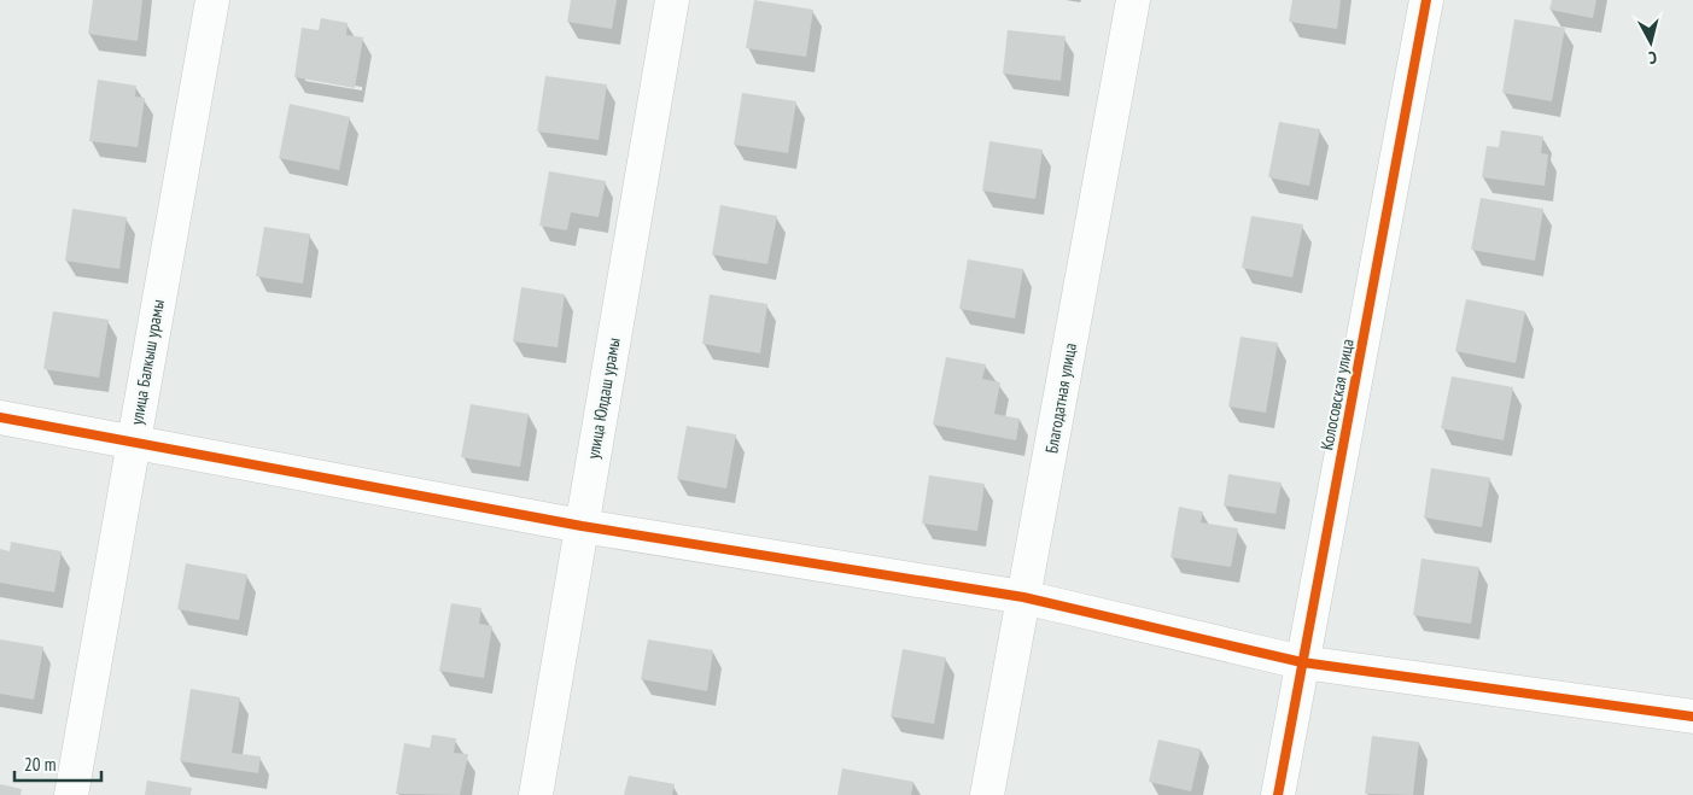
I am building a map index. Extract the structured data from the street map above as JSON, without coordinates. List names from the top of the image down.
{
  "streets": {
    "street": [
      "улица Балкыш урамы",
      "Колосовская улица",
      "улица Юлдаш урамы",
      "Благодатная улица"
    ]
  },
  "scale_bar": "20 m",
  "north": "bottom"
}
